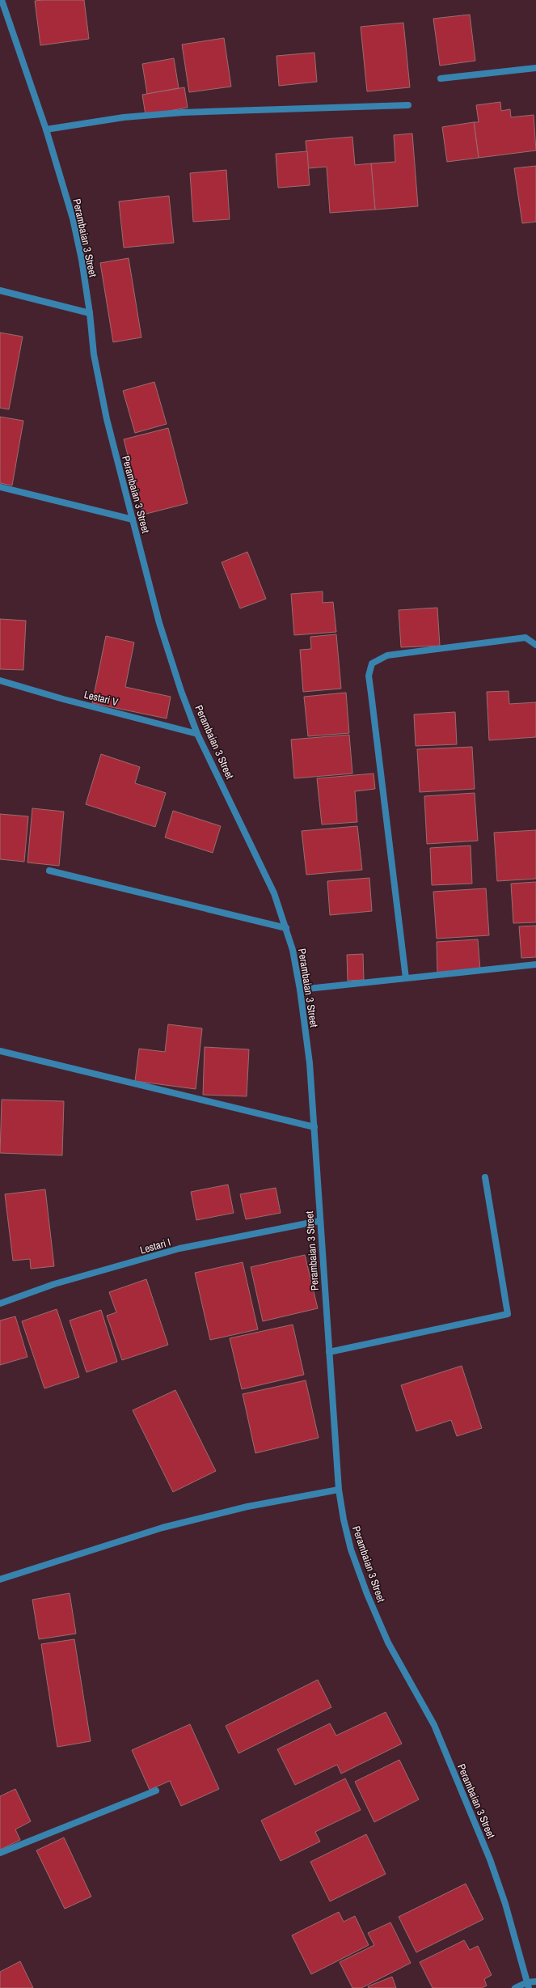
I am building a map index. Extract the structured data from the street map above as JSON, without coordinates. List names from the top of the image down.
{
  "streets": {
    "street": ["Perambaian 3 Street", "Lestari V", "Lestari I"]
  },
  "crossings": [
    ["Perambaian 3 Street", "Lestari V"],
    ["Perambaian 3 Street", "Lestari I"]
  ]
}
